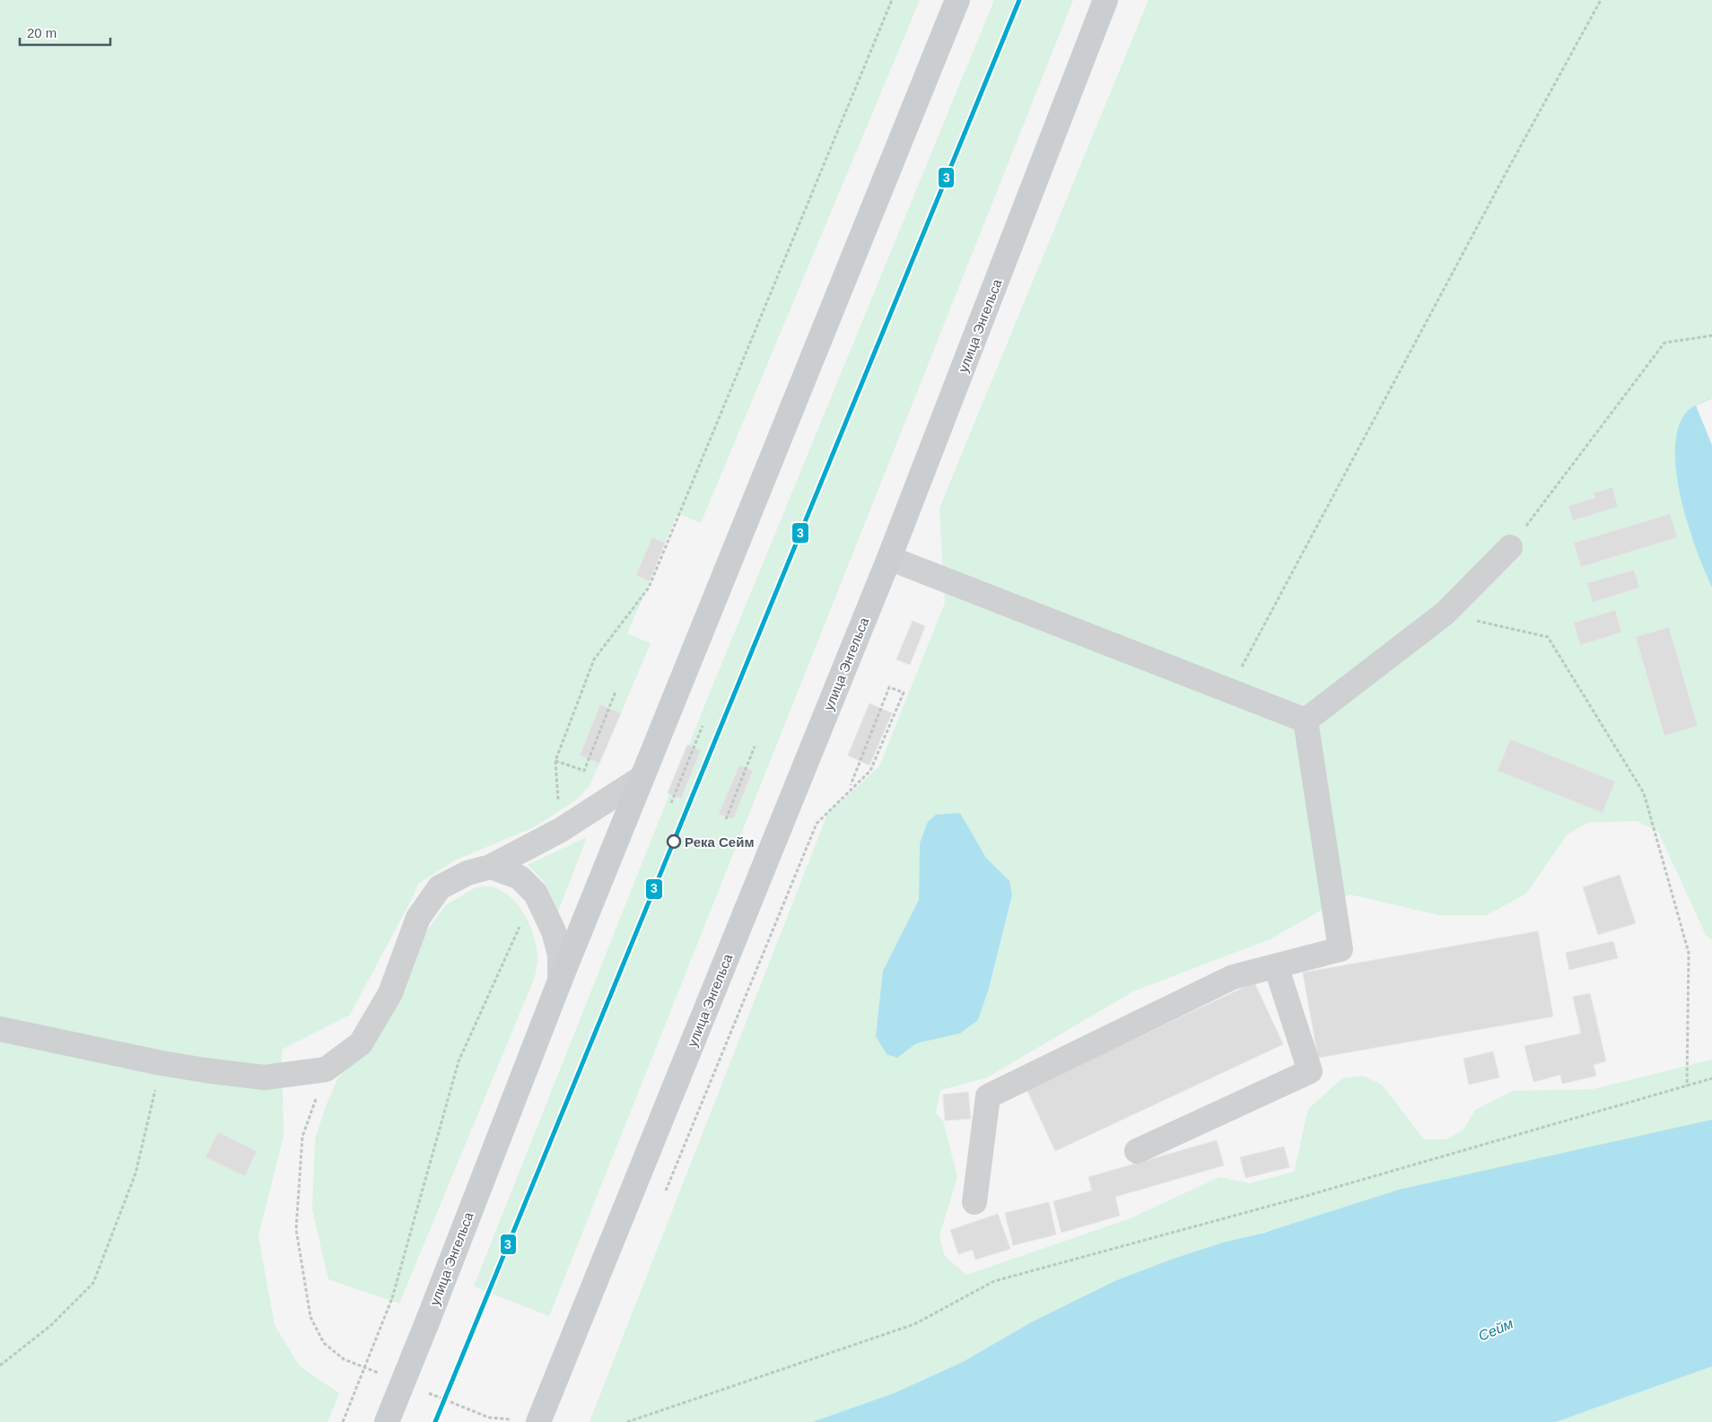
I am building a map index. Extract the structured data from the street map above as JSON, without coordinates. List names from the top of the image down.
{
  "streets": {
    "main road": ["улица Энгельса"]
  },
  "water": ["Сейм"],
  "places": ["Река Сейм"],
  "lines": ["transit line 3"],
  "scale_bar": "20 m"
}
